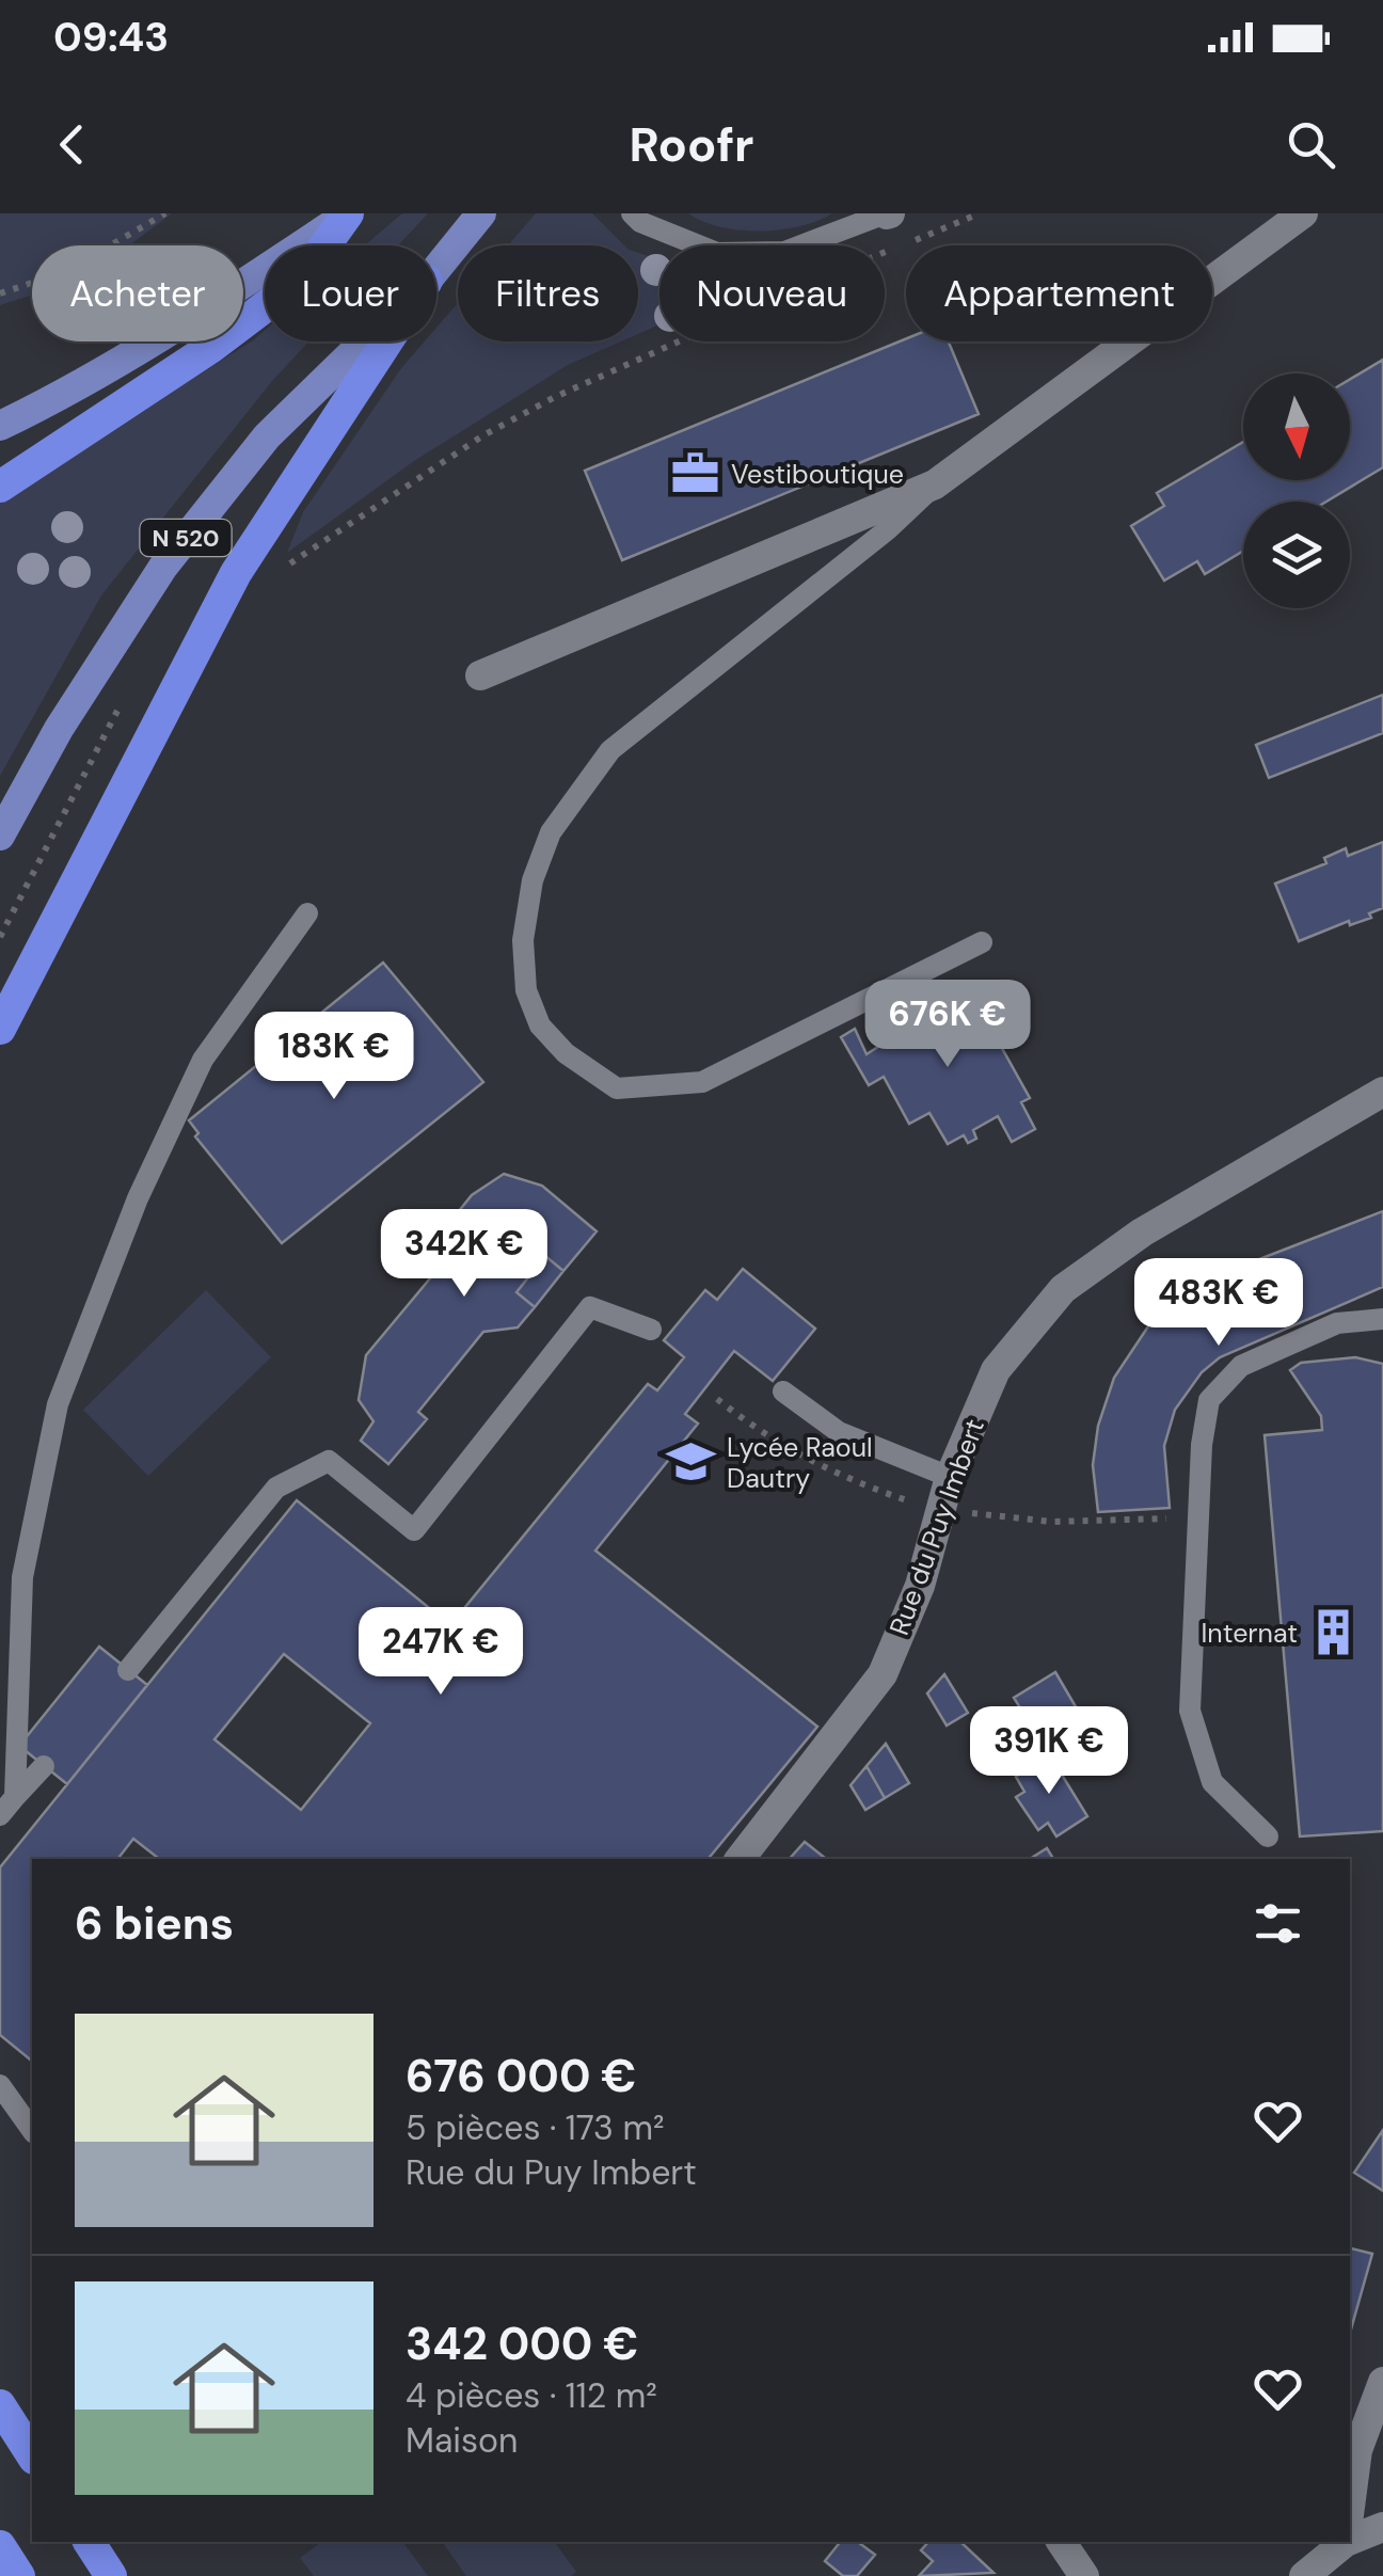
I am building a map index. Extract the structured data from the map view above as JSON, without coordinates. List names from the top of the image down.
{
  "streets": {
    "main road": ["N 520"],
    "street": ["Rue du Puy Imbert"]
  },
  "places": {
    "office": ["Vestiboutique"],
    "school or university": ["Lycée Raoul Dautry"],
    "building": ["Internat"]
  },
  "north": "bottom",
  "page": {
    "status": "09:43",
    "header": "Roofr",
    "chip": [
      "Acheter",
      "Louer",
      "Filtres",
      "Nouveau",
      "Appartement"
    ],
    "price": [
      "676K €",
      "183K €",
      "342K €",
      "483K €",
      "247K €",
      "391K €"
    ],
    "heading": "6 biens",
    "list": [
      {
        "name": "676 000 €",
        "note": "5 pièces · 173 m² · Rue du Puy Imbert"
      },
      {
        "name": "342 000 €",
        "note": "4 pièces · 112 m² · Maison"
      }
    ]
  }
}
